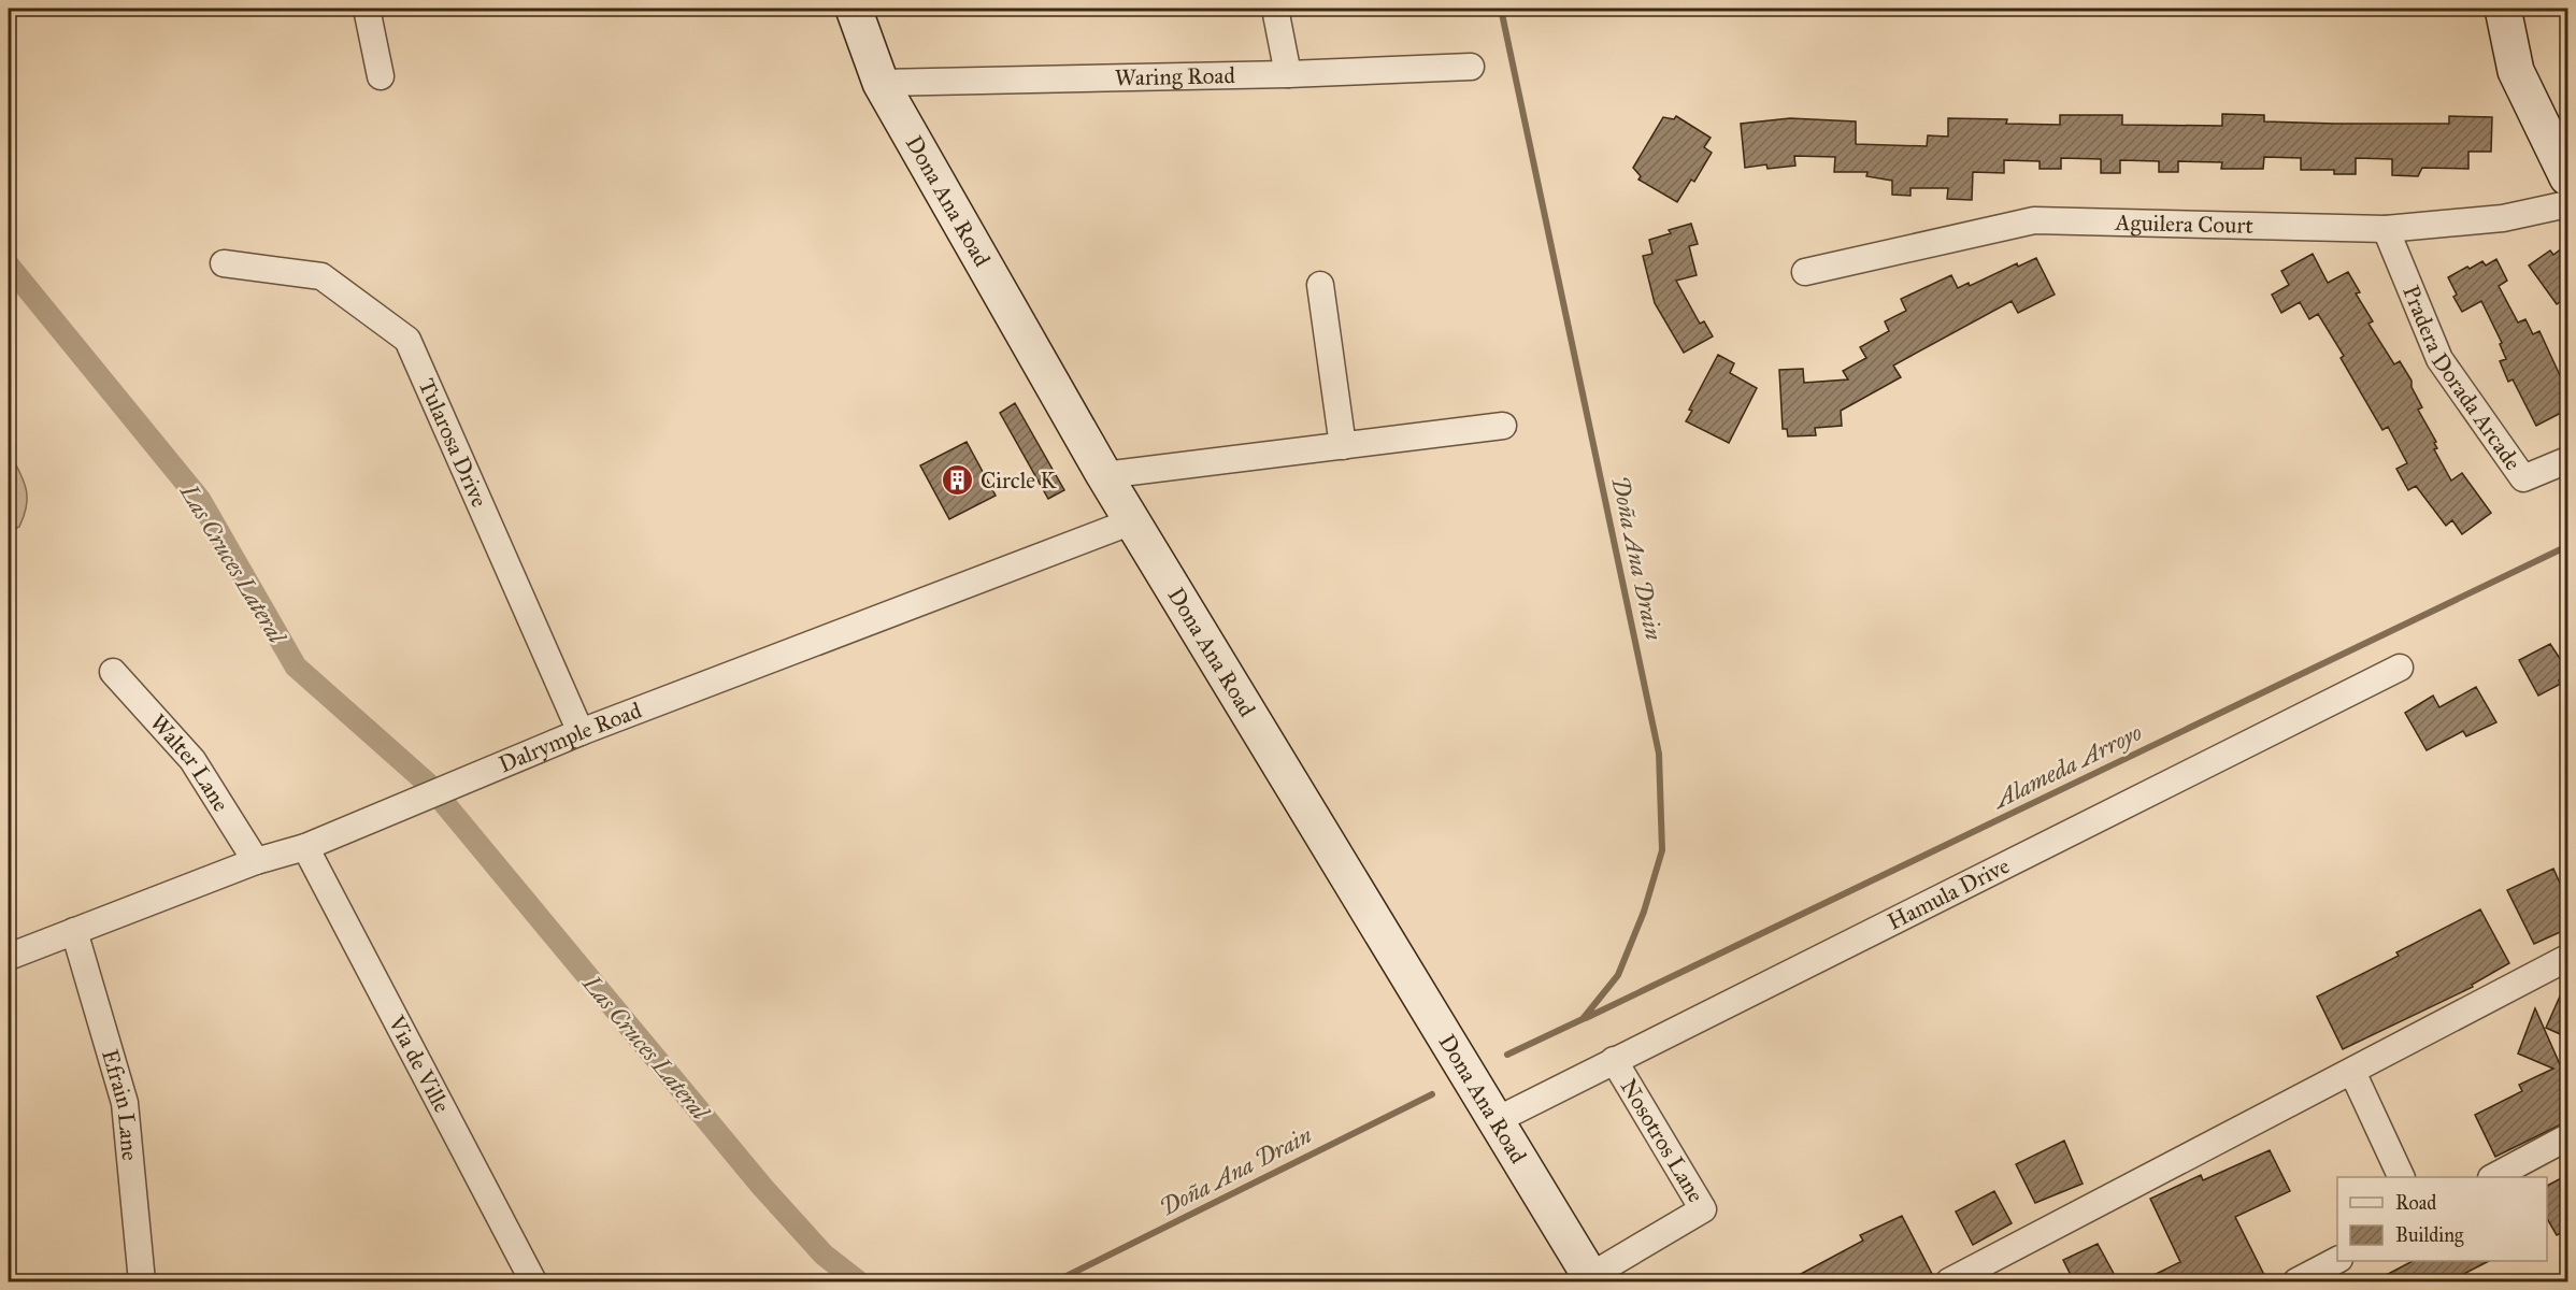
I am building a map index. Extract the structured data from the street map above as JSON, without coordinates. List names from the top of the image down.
{
  "streets": {
    "street": [
      "Waring Road",
      "Dona Ana Road",
      "Aguilera Court",
      "Pradera Dorada Arcade",
      "Tularosa Drive",
      "Dalrymple Road",
      "Walter Lane",
      "Hamula Drive",
      "Via de Ville",
      "Efrain Lane",
      "Nosotros Lane"
    ]
  },
  "crossings": [
    ["Waring Road", "Dona Ana Road"],
    ["Dona Ana Road", "Dalrymple Road"],
    ["Dona Ana Road", "Hamula Drive"],
    ["Dona Ana Road", "Nosotros Lane"],
    ["Aguilera Court", "Pradera Dorada Arcade"],
    ["Tularosa Drive", "Dalrymple Road"],
    ["Dalrymple Road", "Walter Lane"],
    ["Dalrymple Road", "Via de Ville"],
    ["Dalrymple Road", "Efrain Lane"],
    ["Hamula Drive", "Nosotros Lane"]
  ],
  "water": ["Doña Ana Drain", "Las Cruces Lateral", "Alameda Arroyo"],
  "places": {
    "building": ["Circle K"]
  },
  "legend": ["Road", "Building"]
}
